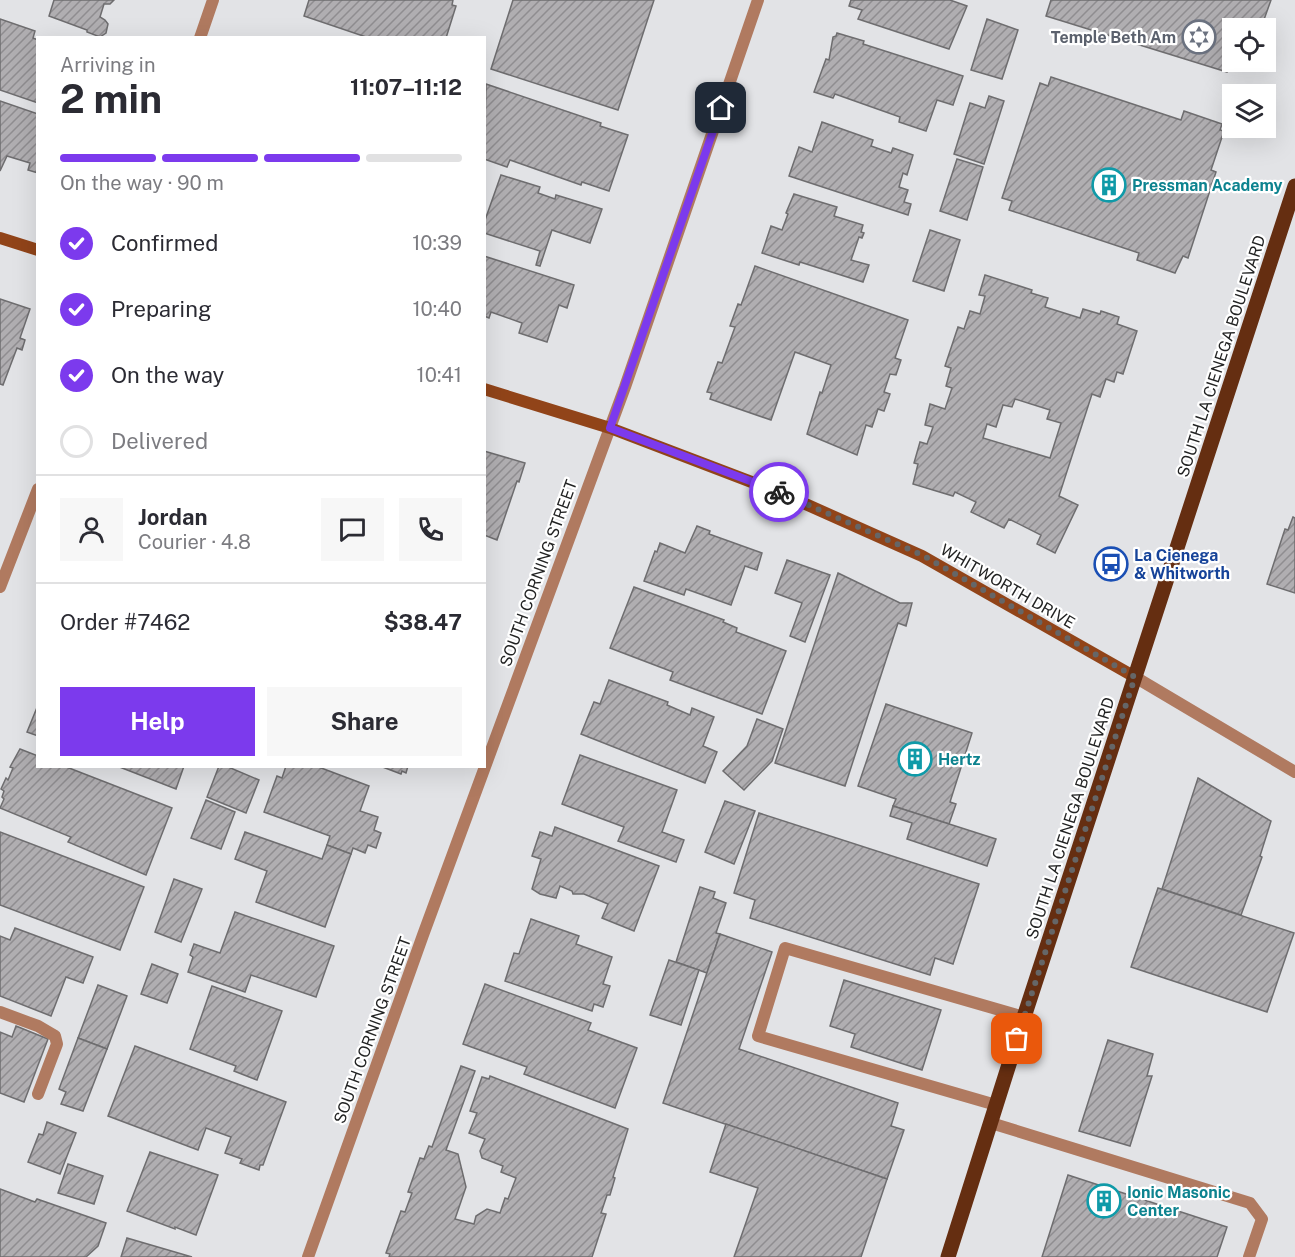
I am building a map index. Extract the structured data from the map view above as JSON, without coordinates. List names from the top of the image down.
{
  "streets": {
    "main road": ["SOUTH LA CIENEGA BOULEVARD"],
    "street": ["SOUTH CORNING STREET", "WHITWORTH DRIVE"]
  },
  "crossings": [
    ["SOUTH LA CIENEGA BOULEVARD", "WHITWORTH DRIVE"],
    ["SOUTH CORNING STREET", "WHITWORTH DRIVE"]
  ],
  "places": {
    "synagogue": ["Temple Beth Am"],
    "building": ["Pressman Academy", "Hertz", "Ionic Masonic Center"],
    "bus stop": ["La Cienega & Whitworth"]
  },
  "page": {
    "heading": ["2 min", "Arriving in", "11:07–11:12"],
    "panel": [
      "Jordan",
      "Courier · 4.8",
      "Order #7462",
      "$38.47"
    ],
    "bar": "On the way · 90 m",
    "list": [
      ["Confirmed", "10:39"],
      ["Preparing", "10:40"],
      ["On the way", "10:41"],
      "Delivered"
    ],
    "buttons": ["Help", "Share"]
  }
}
